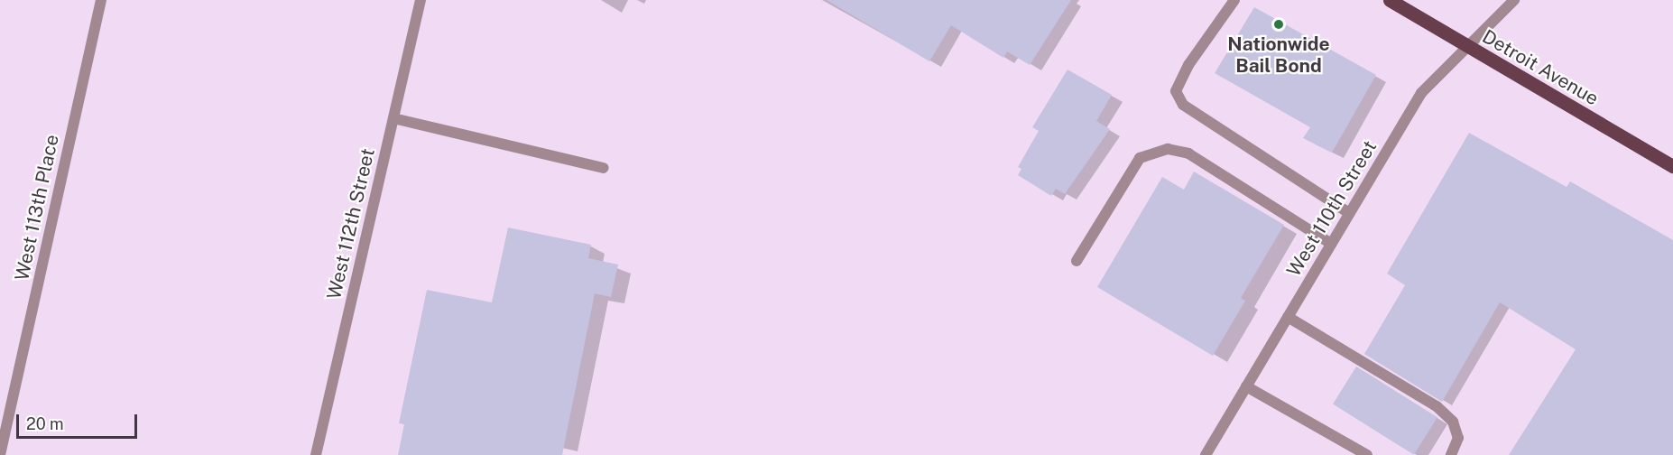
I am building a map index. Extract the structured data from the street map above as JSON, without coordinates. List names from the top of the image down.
{
  "streets": {
    "main road": ["Detroit Avenue"],
    "street": ["West 113th Place", "West 110th Street", "West 112th Street"]
  },
  "crossings": [
    ["Detroit Avenue", "West 110th Street"]
  ],
  "places": ["Nationwide Bail Bond"],
  "scale_bar": "20 m"
}
